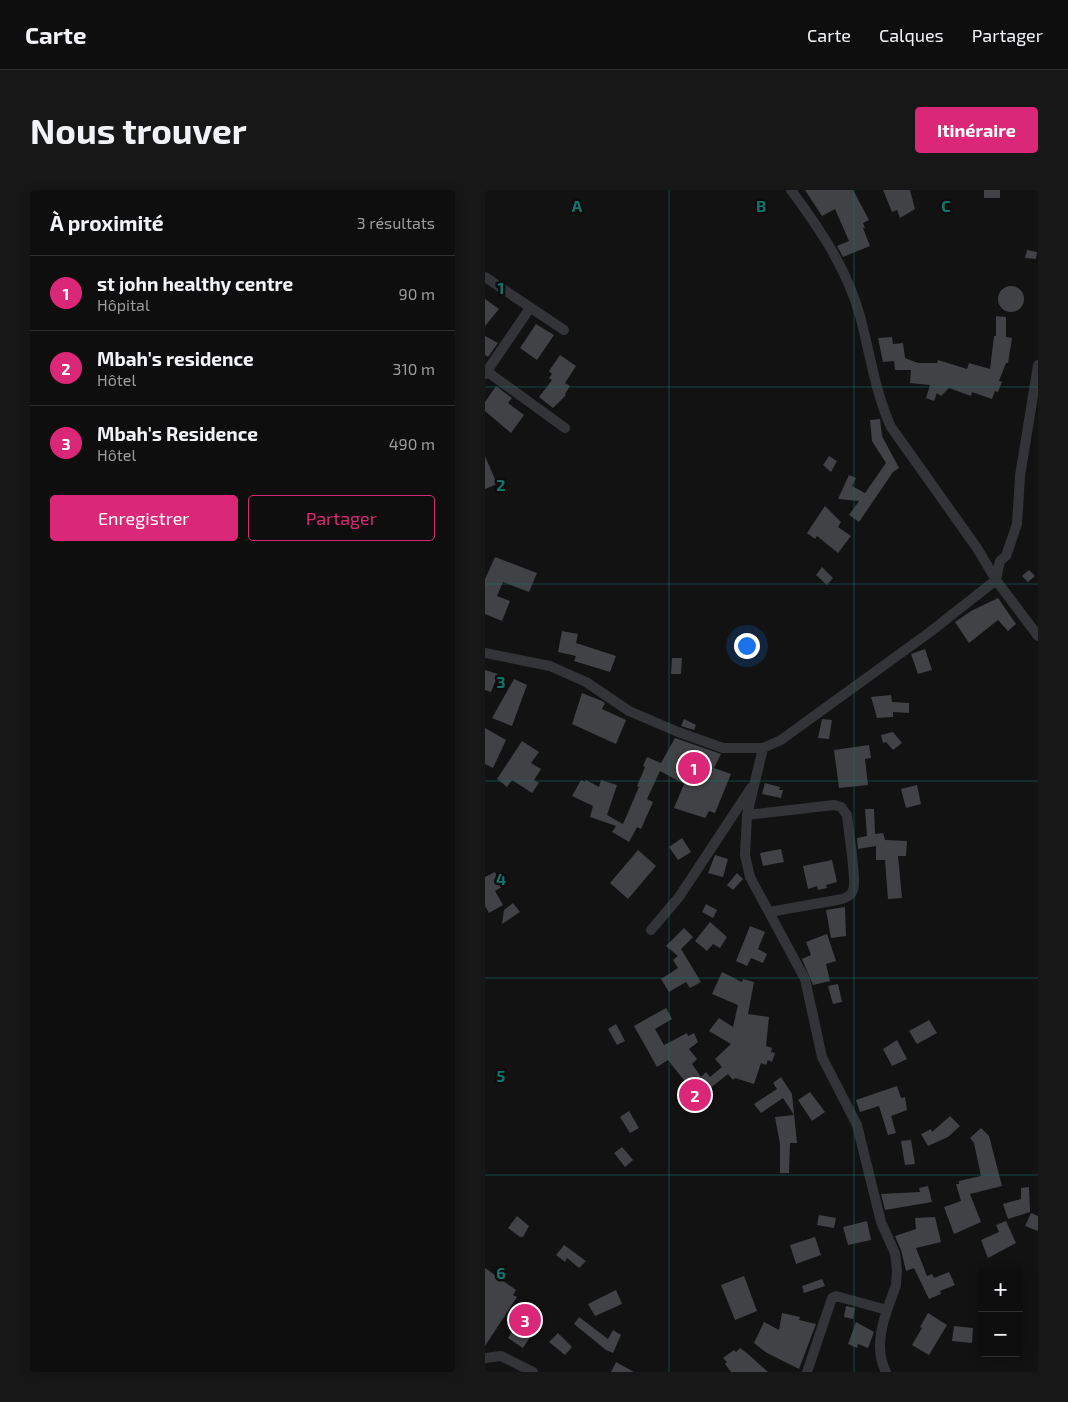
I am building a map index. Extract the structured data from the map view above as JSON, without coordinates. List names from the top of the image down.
{
  "page": {
    "header": "Carte",
    "nav": ["Carte", "Calques", "Partager"],
    "buttons": [
      "Itinéraire",
      ["Enregistrer", "Partager"]
    ],
    "title": "Nous trouver",
    "heading": ["À proximité", "3 résultats"],
    "list": [
      {
        "mark": "1",
        "name": "st john healthy centre",
        "note": "Hôpital",
        "value": "90 m"
      },
      {
        "mark": "2",
        "name": "Mbah's residence",
        "note": "Hôtel",
        "value": "310 m"
      },
      {
        "mark": "3",
        "name": "Mbah's Residence",
        "note": "Hôtel",
        "value": "490 m"
      }
    ],
    "pins": ["1", "2", "3"],
    "map_buttons": ["+", "−"]
  },
  "grid": {
    "columns": ["A", "B", "C"],
    "rows": [
      "1",
      "2",
      "3",
      "4",
      "5",
      "6"
    ]
  }
}
